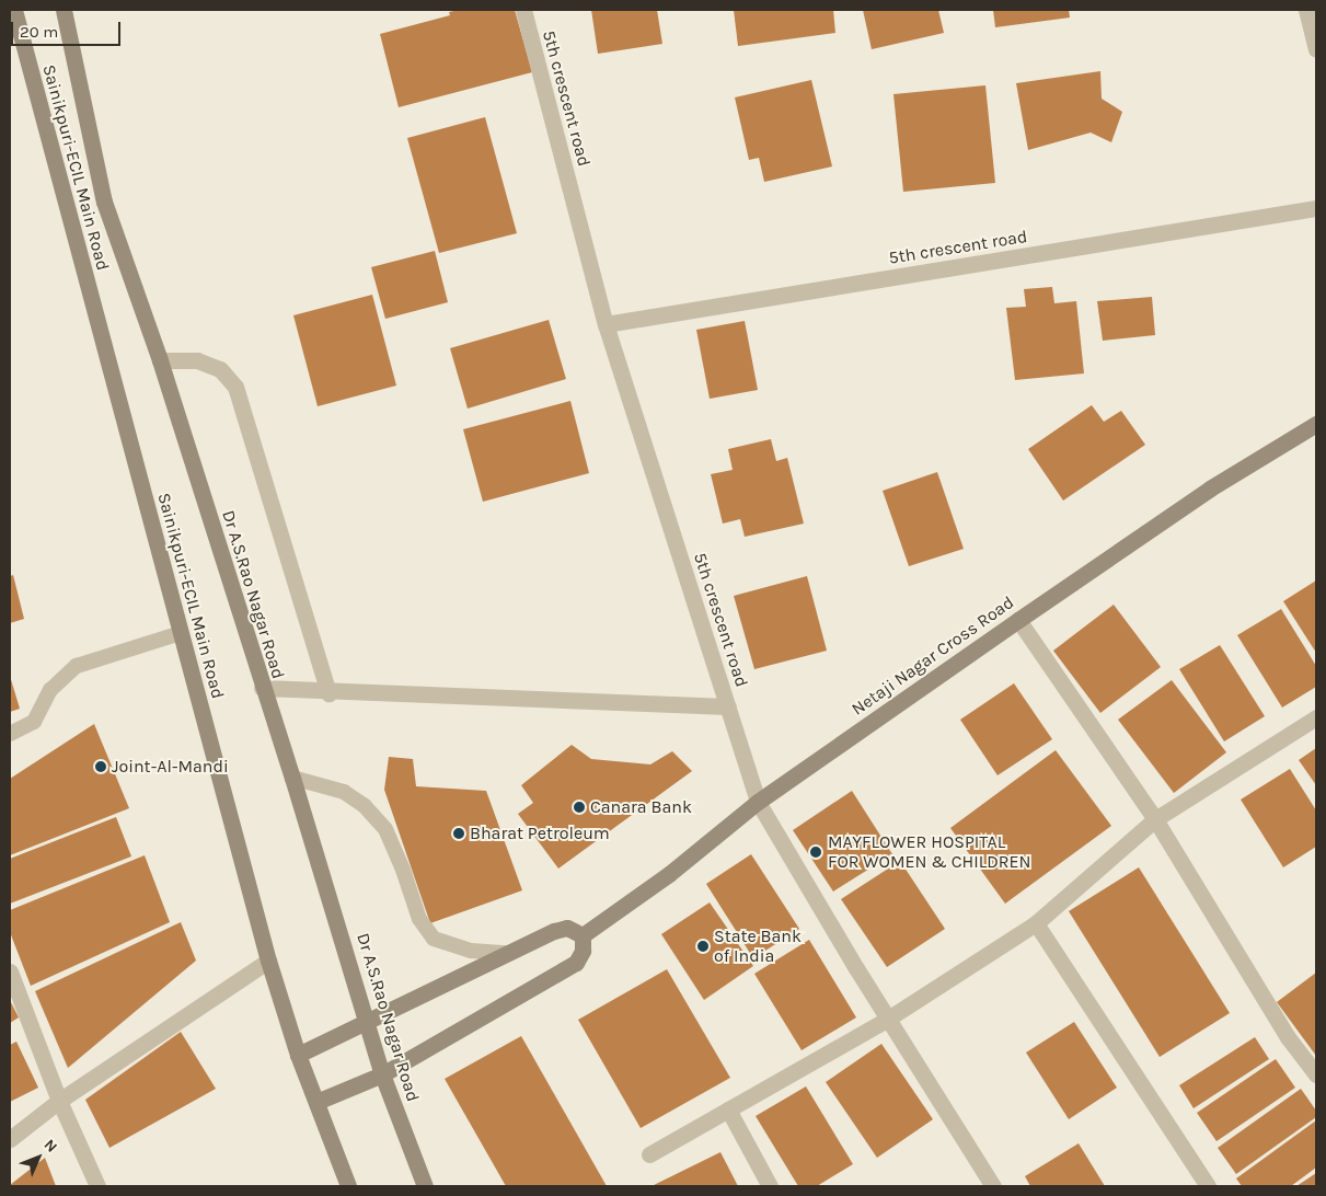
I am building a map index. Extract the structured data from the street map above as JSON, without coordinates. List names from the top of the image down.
{
  "streets": {
    "main road": ["Sainikpuri-ECIL Main Road", "Dr A.S.Rao Nagar Road", "Netaji Nagar Cross Road"],
    "street": ["5th crescent road"]
  },
  "crossings": [
    ["5th crescent road", "Netaji Nagar Cross Road"]
  ],
  "places": [
    "Joint-Al-Mandi",
    "Canara Bank",
    "Bharat Petroleum",
    "MAYFLOWER HOSPITAL FOR WOMEN & CHILDREN",
    "State Bank of India"
  ],
  "scale_bar": "20 m",
  "north": "top right"
}
